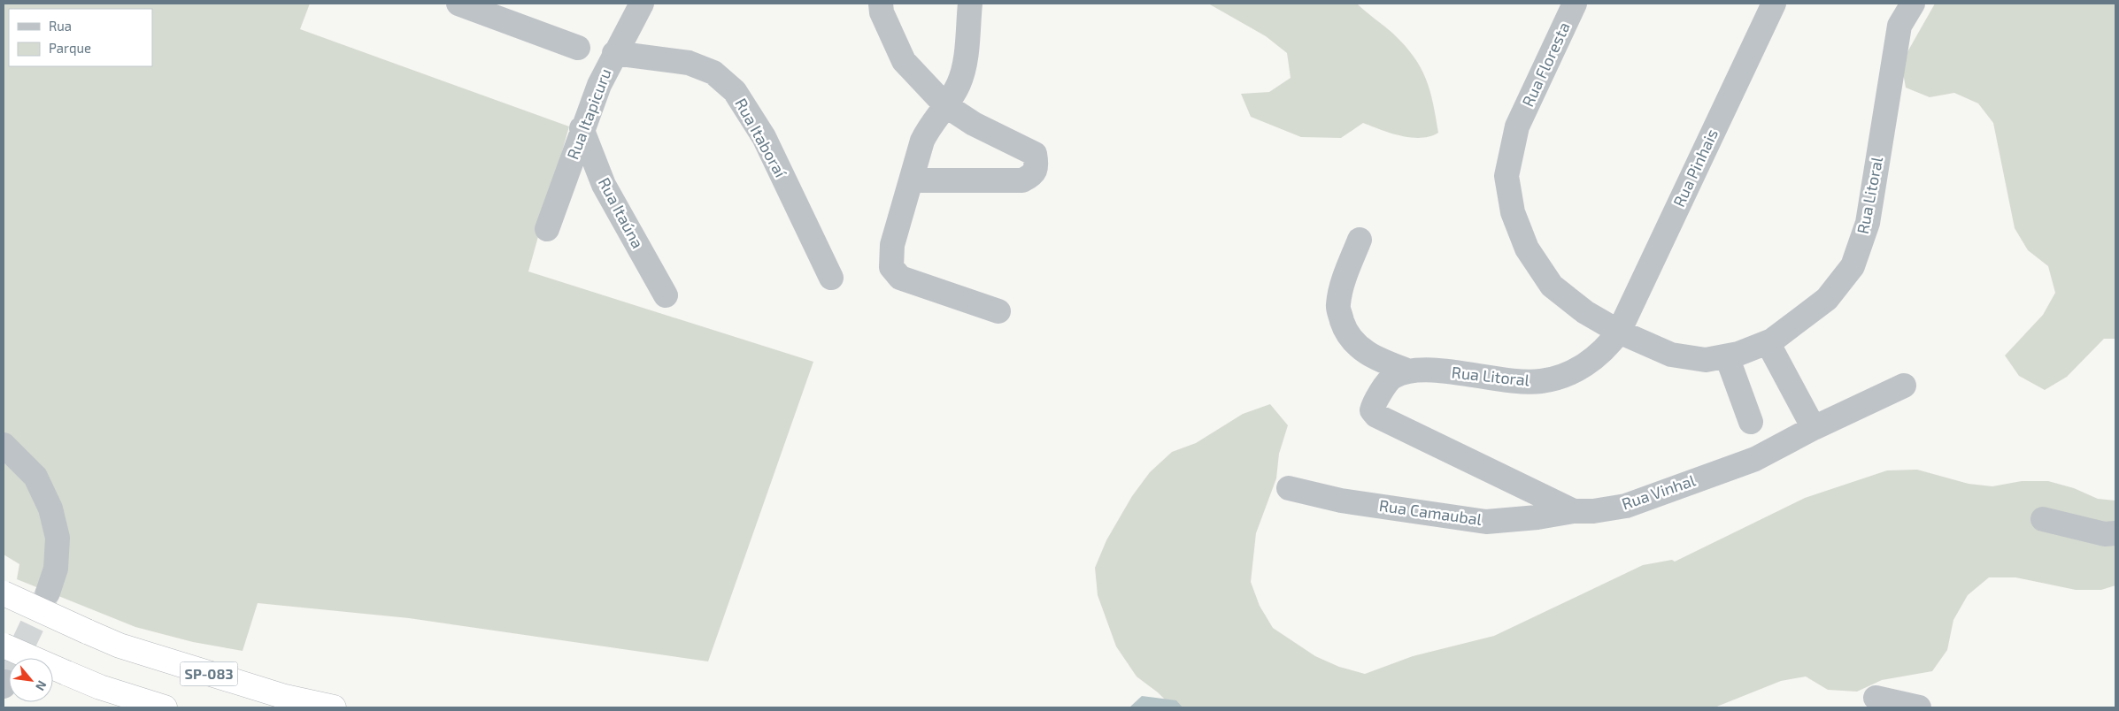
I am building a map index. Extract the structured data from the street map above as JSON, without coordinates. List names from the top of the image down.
{
  "streets": {
    "highway": ["SP-083"],
    "street": [
      "Rua Floresta",
      "Rua Itapicuru",
      "Rua Itaboraí",
      "Rua Pinhais",
      "Rua Litoral",
      "Rua Itaúna",
      "Rua Vinhal",
      "Rua Camaubal"
    ]
  },
  "crossings": [
    ["Rua Floresta", "Rua Pinhais"],
    ["Rua Floresta", "Rua Litoral"],
    ["Rua Itapicuru", "Rua Itaboraí"],
    ["Rua Itapicuru", "Rua Itaúna"],
    ["Rua Pinhais", "Rua Litoral"],
    ["Rua Litoral", "Rua Vinhal"],
    ["Rua Vinhal", "Rua Camaubal"]
  ],
  "legend": ["Rua", "Parque"],
  "north": "bottom right"
}
